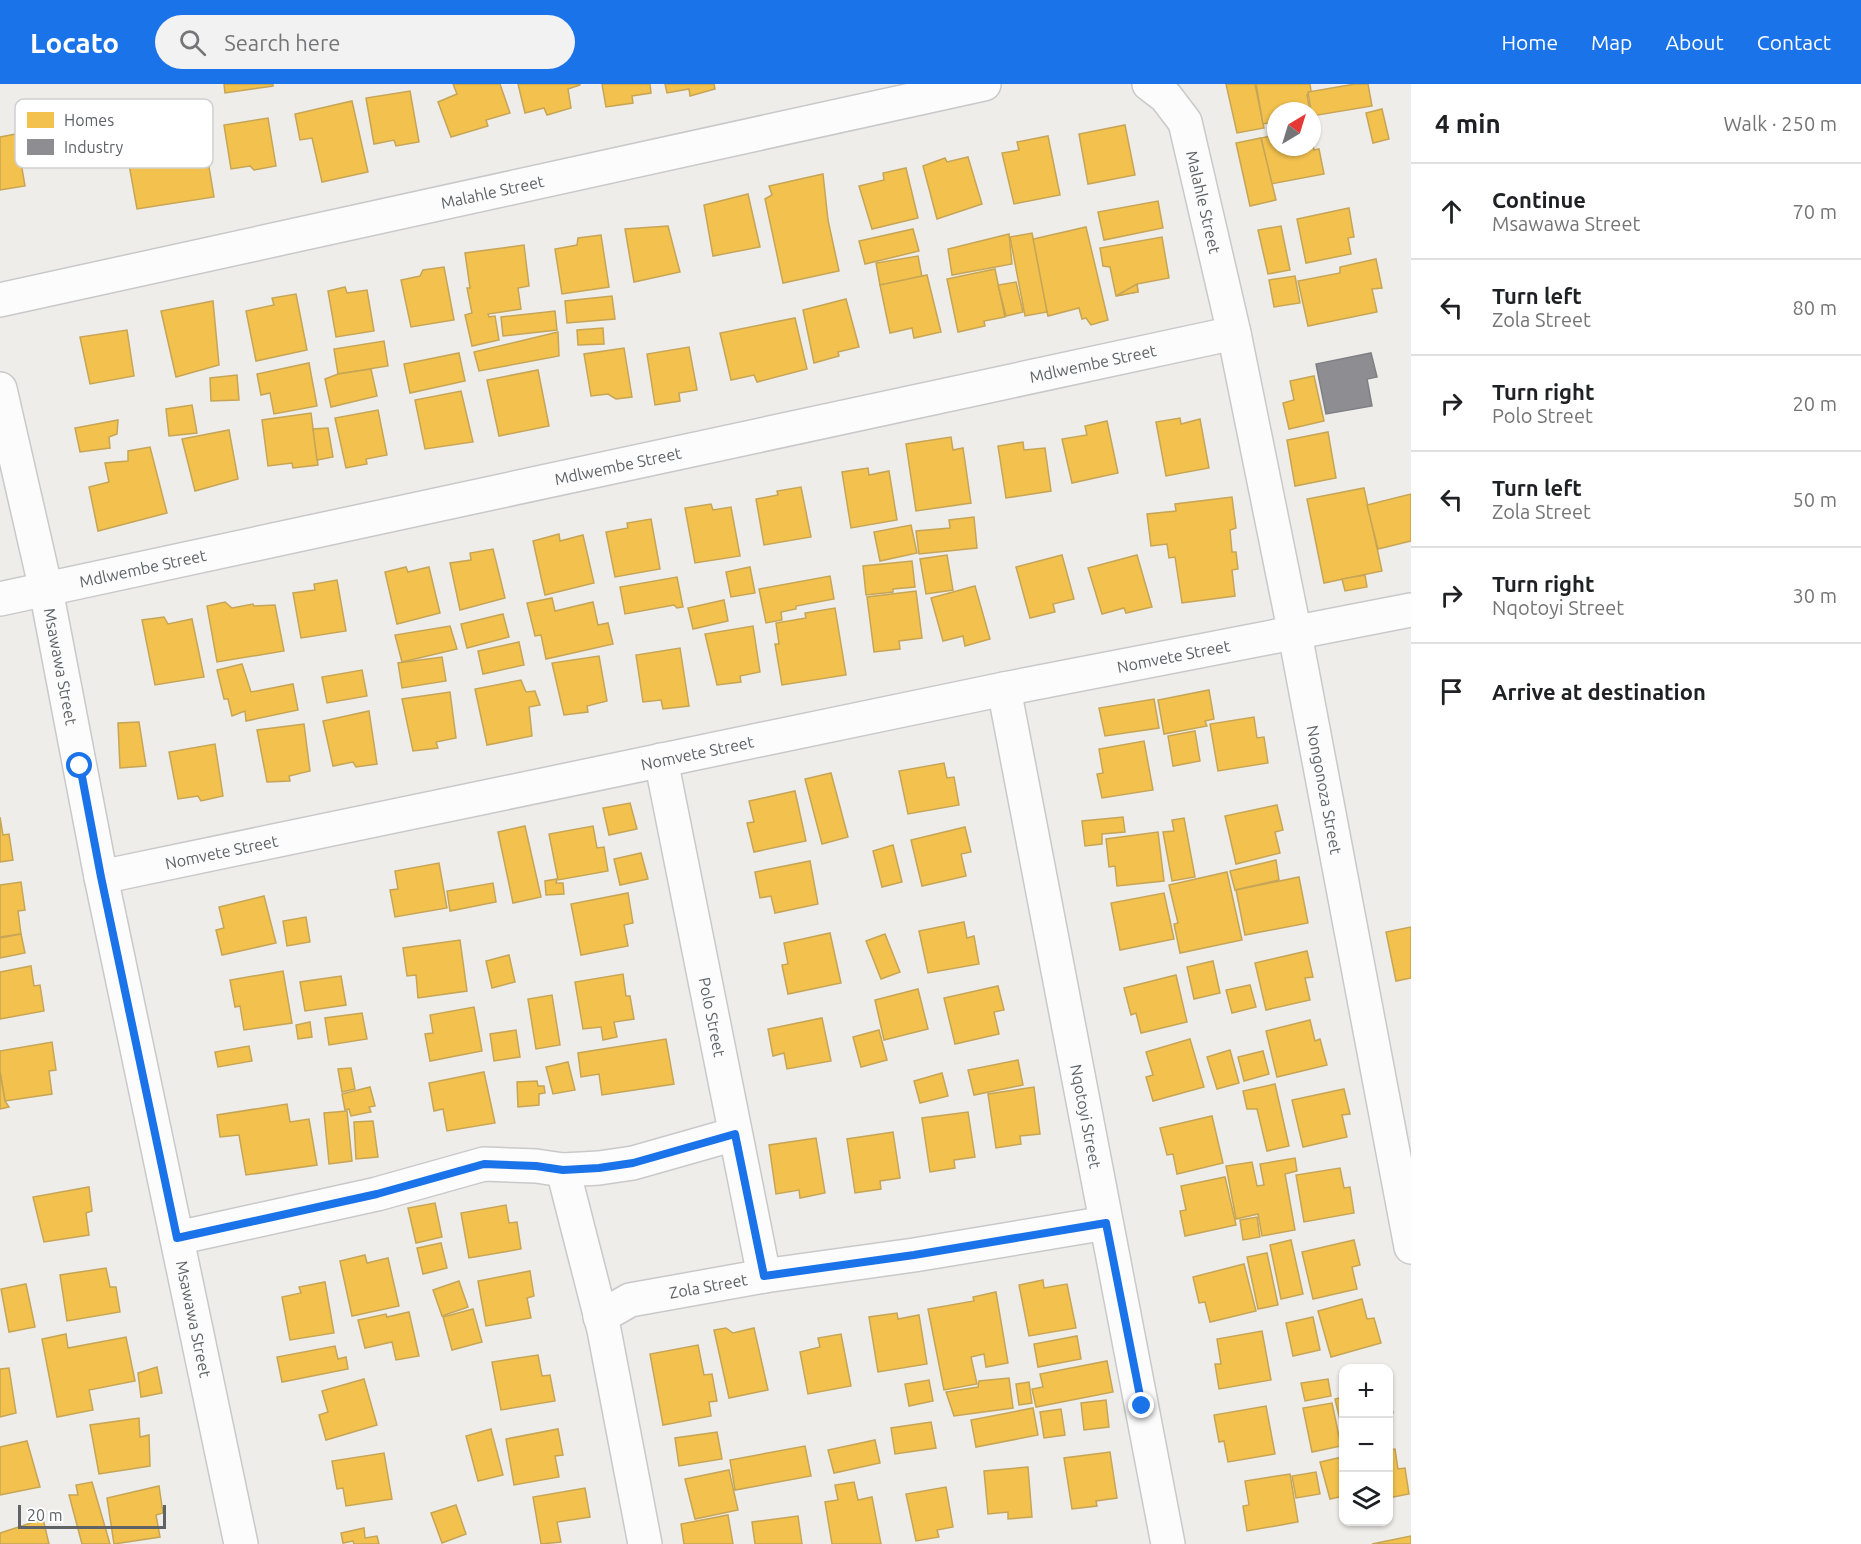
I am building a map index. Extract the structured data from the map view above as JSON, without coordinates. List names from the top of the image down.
{
  "streets": {
    "street": [
      "Malahle Street",
      "Mdlwembe Street",
      "Nomvete Street",
      "Msawawa Street",
      "Nongonoza Street",
      "Polo Street",
      "Nqotoyi Street",
      "Zola Street"
    ]
  },
  "crossings": [
    ["Malahle Street", "Mdlwembe Street"],
    ["Malahle Street", "Nongonoza Street"],
    ["Mdlwembe Street", "Msawawa Street"],
    ["Mdlwembe Street", "Nongonoza Street"],
    ["Nomvete Street", "Msawawa Street"],
    ["Nomvete Street", "Nongonoza Street"],
    ["Nomvete Street", "Polo Street"],
    ["Nomvete Street", "Nqotoyi Street"],
    ["Polo Street", "Zola Street"],
    ["Nqotoyi Street", "Zola Street"]
  ],
  "legend": ["Homes", "Industry"],
  "scale_bar": "20 m",
  "north": "top right",
  "page": {
    "header": "Locato",
    "search": "Search here",
    "nav": [
      "Home",
      "Map",
      "About",
      "Contact"
    ],
    "heading": ["4 min", "Walk · 250 m"],
    "list": [
      ["Continue", "Msawawa Street", "70 m"],
      ["Turn left", "Zola Street", "80 m"],
      ["Turn right", "Polo Street", "20 m"],
      ["Turn left", "Zola Street", "50 m"],
      ["Turn right", "Nqotoyi Street", "30 m"],
      "Arrive at destination"
    ],
    "map_buttons": ["+", "−"],
    "scale": "20 m"
  }
}
